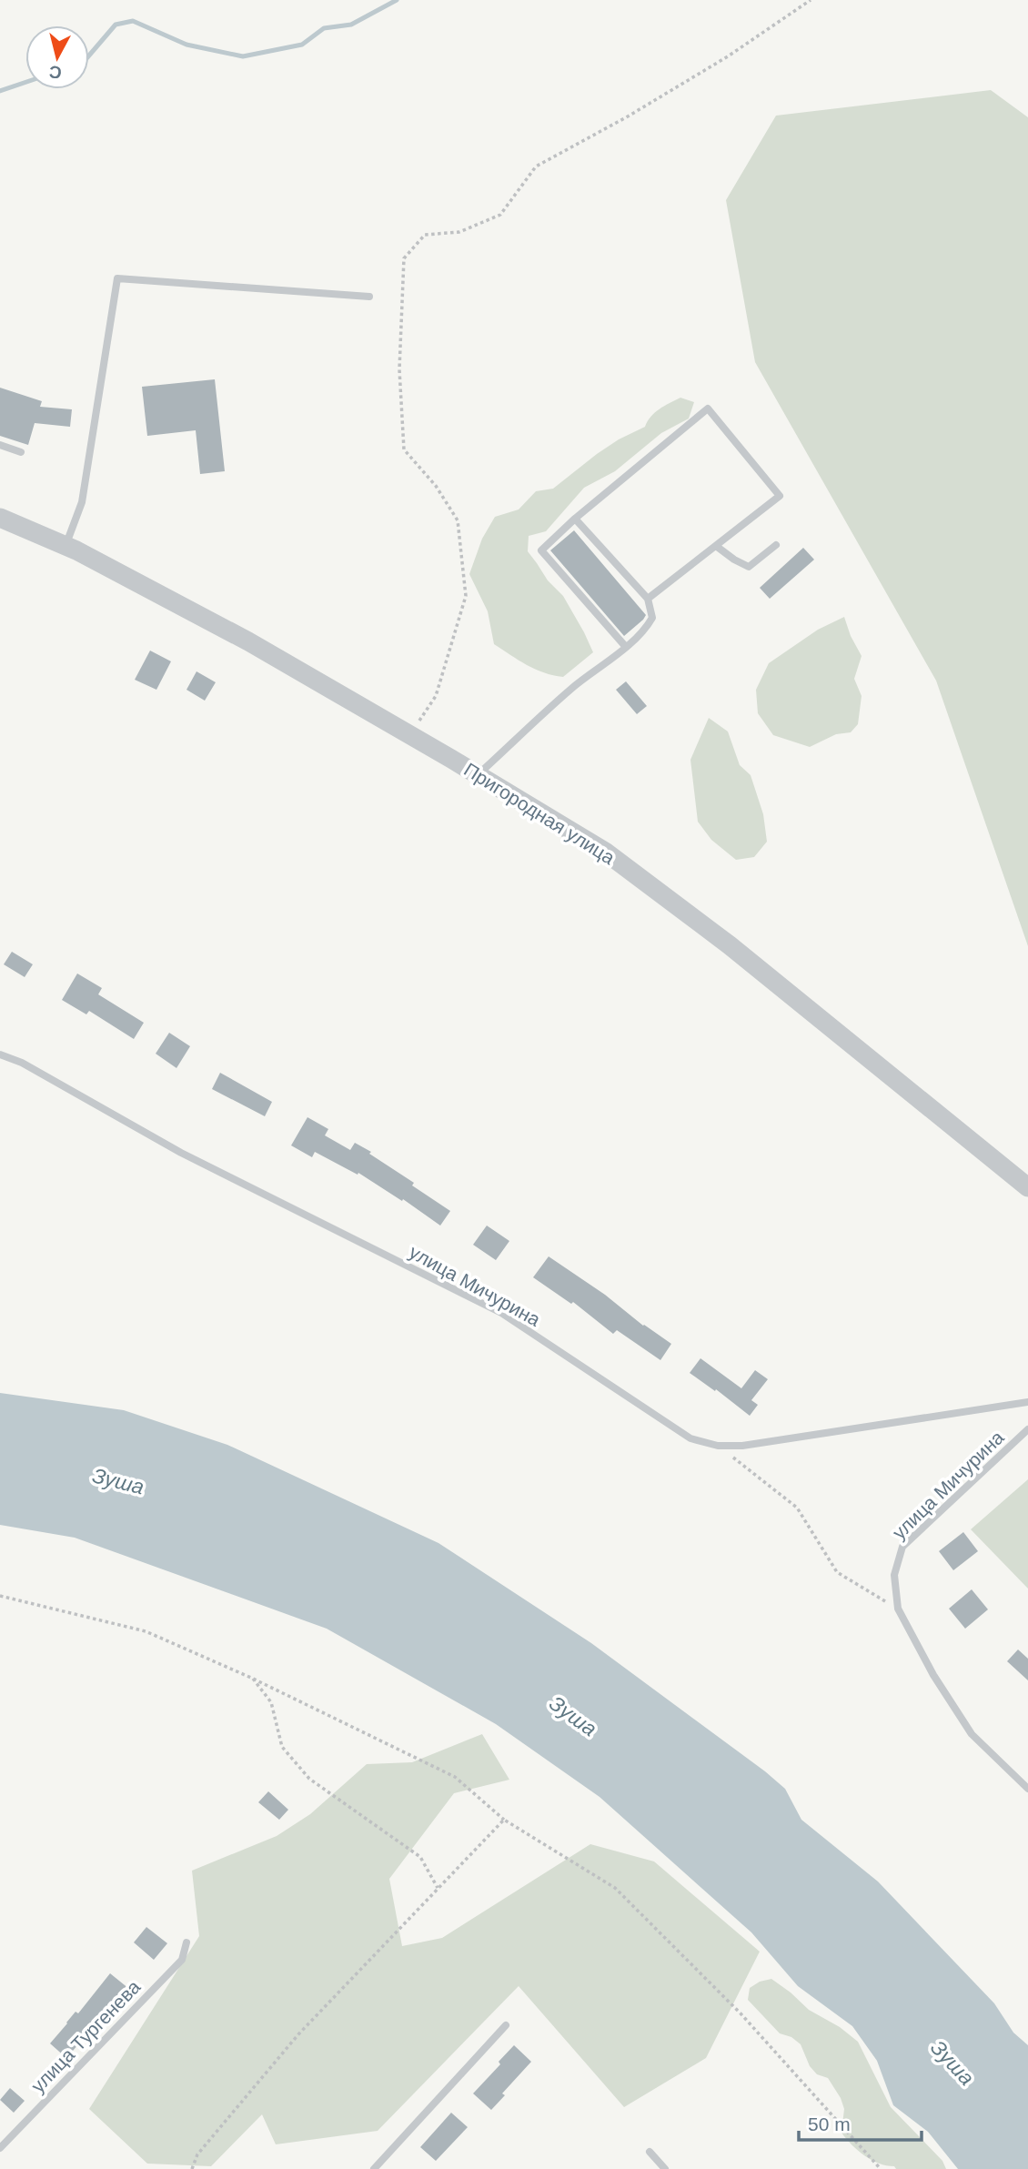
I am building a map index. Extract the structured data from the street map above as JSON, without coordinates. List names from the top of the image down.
{
  "streets": {
    "street": ["Пригородная улица"],
    "lane": ["улица Мичурина", "улица Тургенева"]
  },
  "water": ["Зуша"],
  "scale_bar": "50 m",
  "north": "bottom"
}
